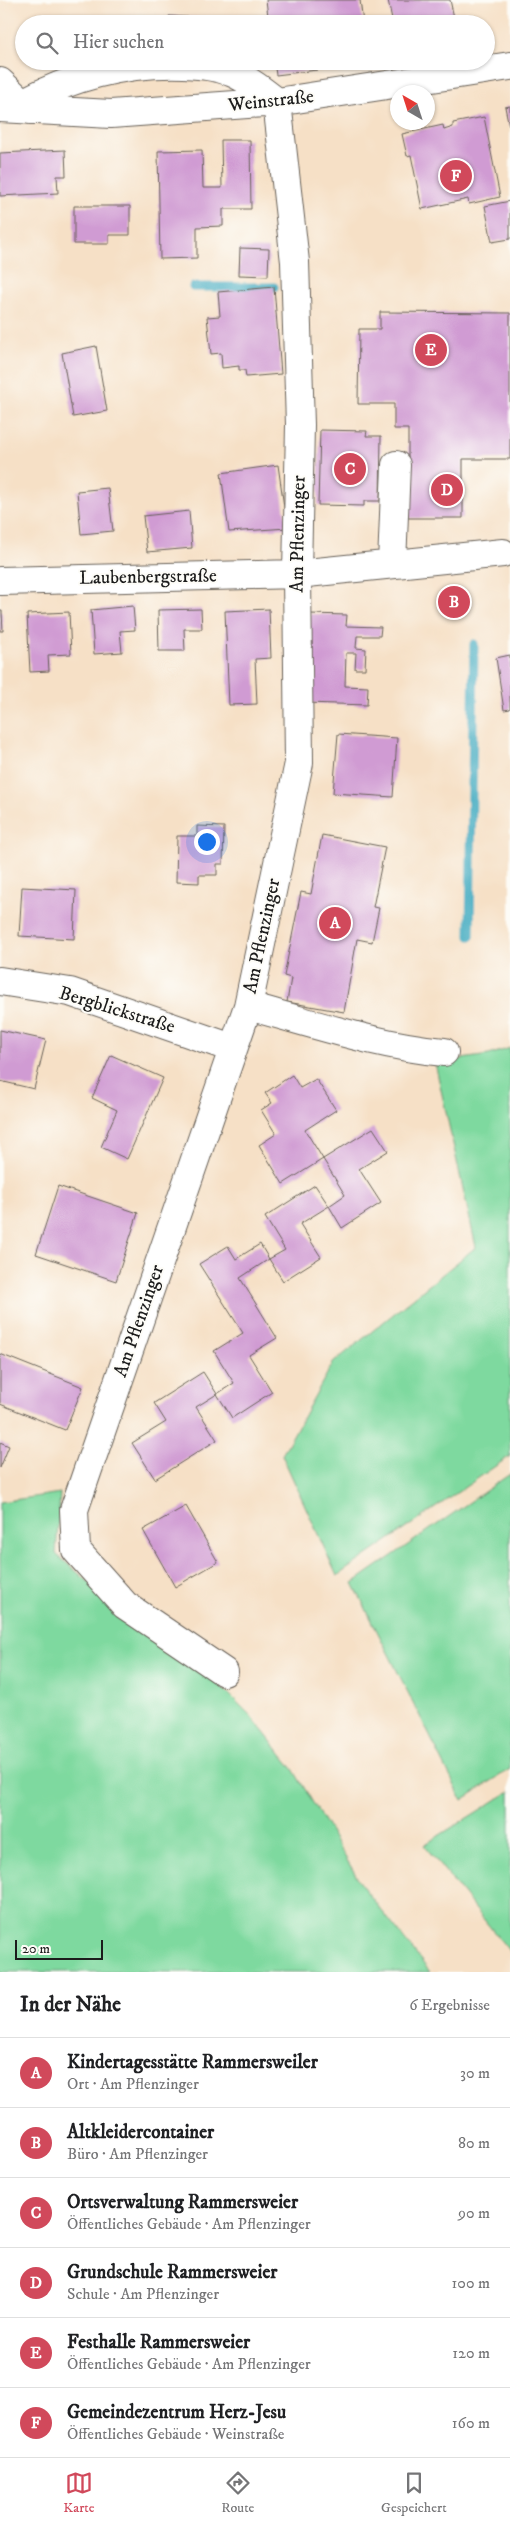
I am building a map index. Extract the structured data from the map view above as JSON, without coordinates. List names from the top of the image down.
{
  "streets": {
    "street": [
      "Weinstraße",
      "Am Pflenzinger",
      "Laubenbergstraße",
      "Bergblickstraße"
    ]
  },
  "crossings": [
    ["Weinstraße", "Am Pflenzinger"],
    ["Am Pflenzinger", "Laubenbergstraße"],
    ["Am Pflenzinger", "Bergblickstraße"]
  ],
  "scale_bar": "20 m",
  "north": "top left",
  "page": {
    "search": "Hier suchen",
    "pins": [
      "F",
      "E",
      "C",
      "D",
      "B",
      "A"
    ],
    "scale": "20 m",
    "heading": ["In der Nähe", "6 Ergebnisse"],
    "list": [
      {
        "mark": "A",
        "name": "Kindertagesstätte Rammersweiler",
        "note": "Ort · Am Pflenzinger",
        "value": "30 m"
      },
      {
        "mark": "B",
        "name": "Altkleidercontainer",
        "note": "Büro · Am Pflenzinger",
        "value": "80 m"
      },
      {
        "mark": "C",
        "name": "Ortsverwaltung Rammersweier",
        "note": "Öffentliches Gebäude · Am Pflenzinger",
        "value": "90 m"
      },
      {
        "mark": "D",
        "name": "Grundschule Rammersweier",
        "note": "Schule · Am Pflenzinger",
        "value": "100 m"
      },
      {
        "mark": "E",
        "name": "Festhalle Rammersweier",
        "note": "Öffentliches Gebäude · Am Pflenzinger",
        "value": "120 m"
      },
      {
        "mark": "F",
        "name": "Gemeindezentrum Herz-Jesu",
        "note": "Öffentliches Gebäude · Weinstraße",
        "value": "160 m"
      }
    ],
    "nav": ["Karte", "Route", "Gespeichert"]
  }
}
